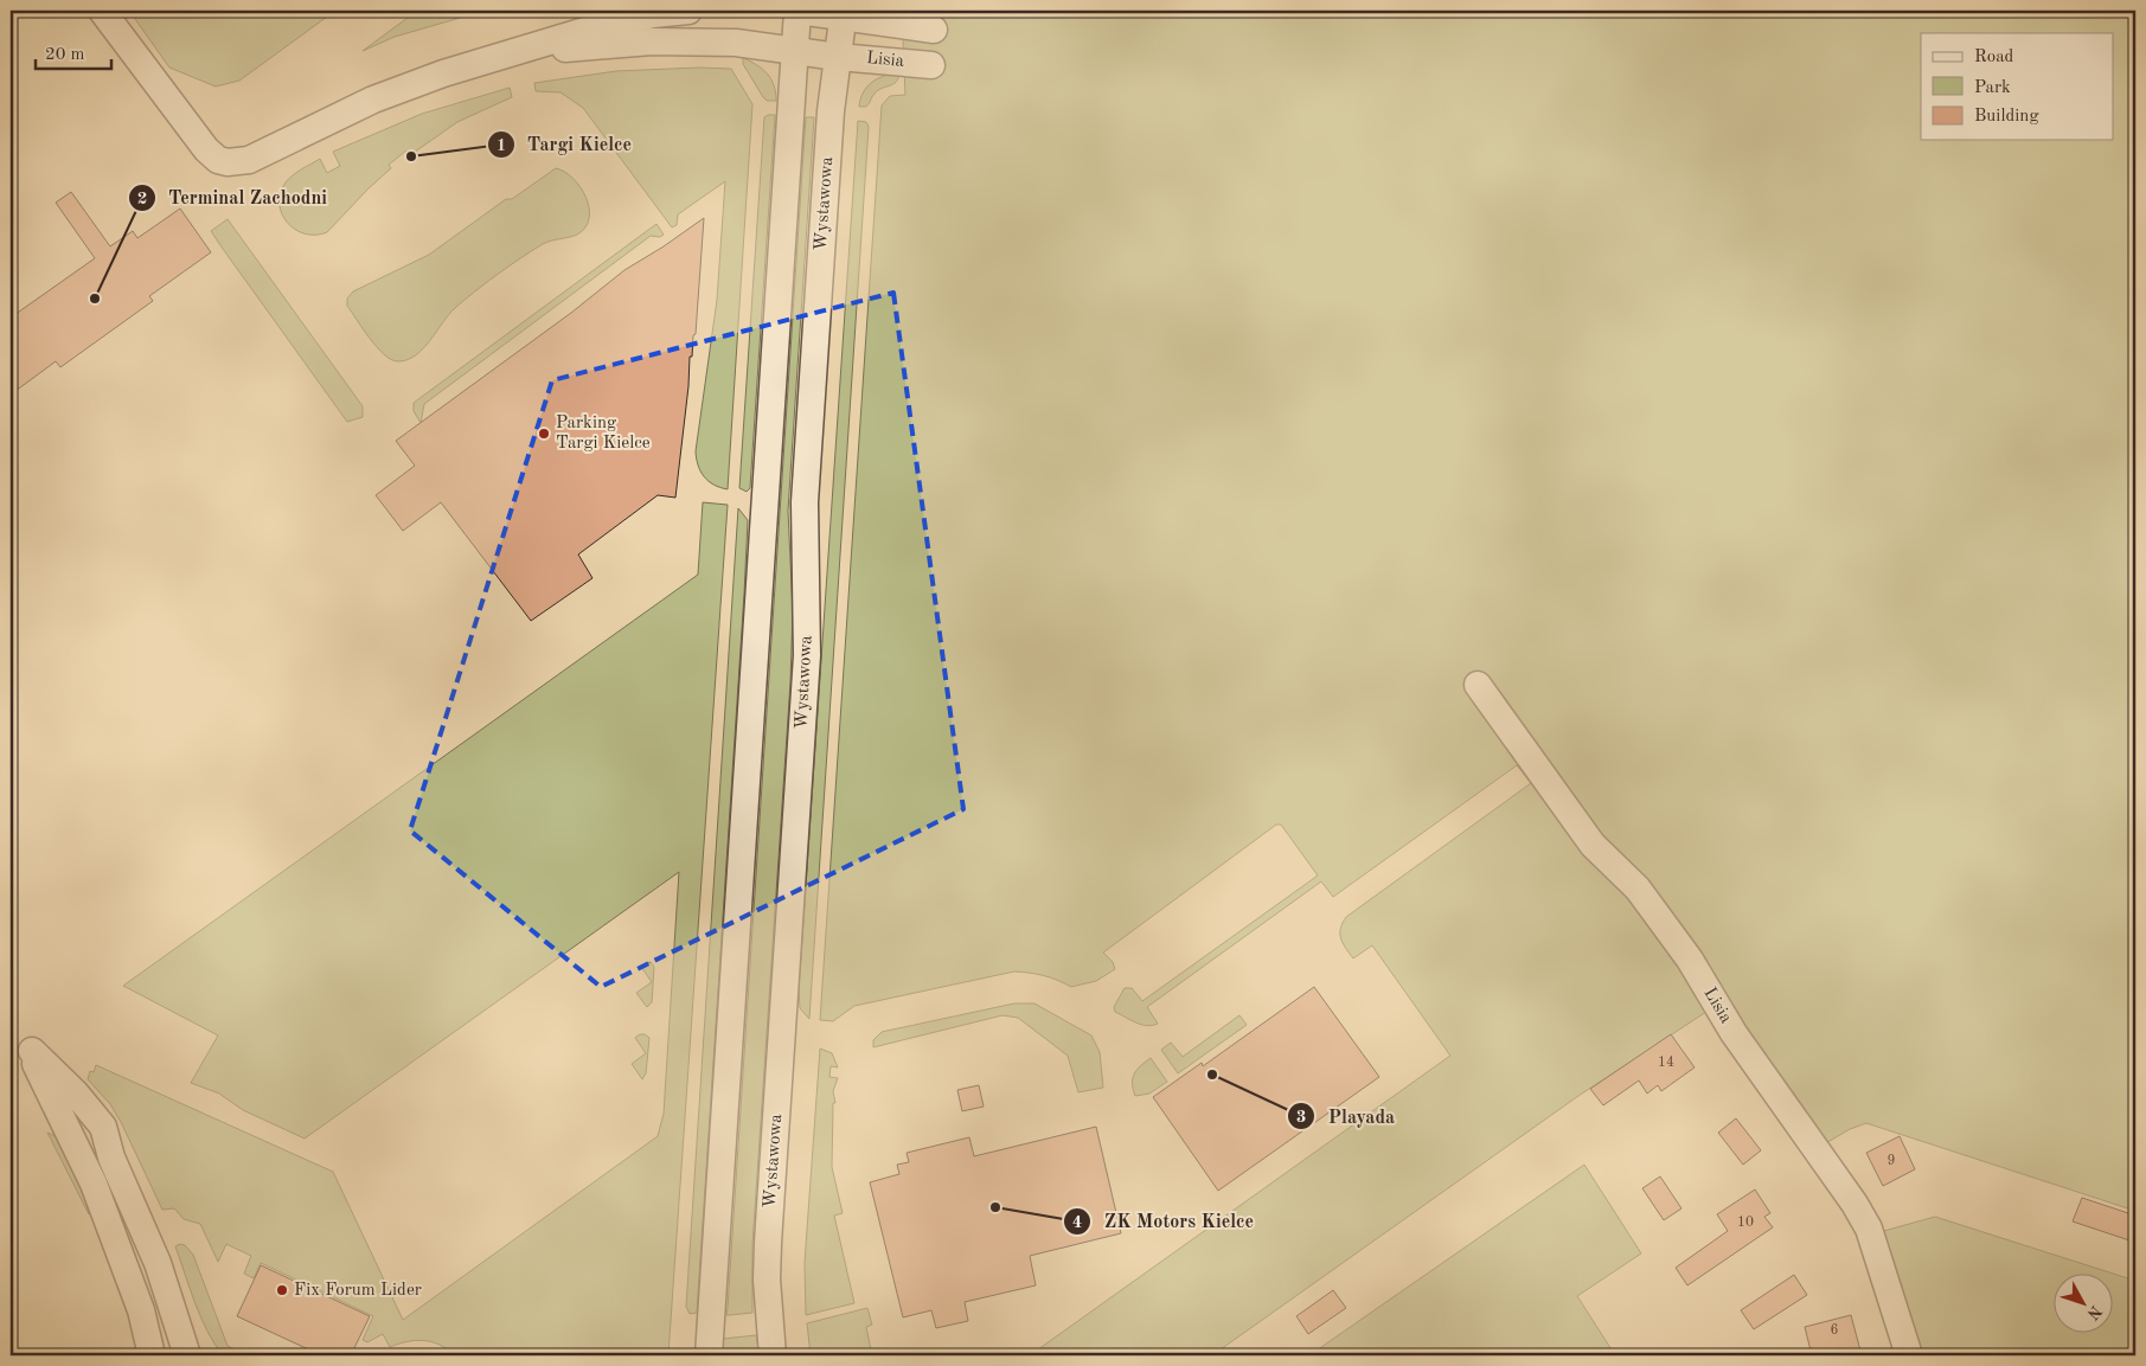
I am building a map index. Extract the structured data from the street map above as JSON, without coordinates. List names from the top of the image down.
{
  "streets": {
    "street": ["Lisia", "Wystawowa"]
  },
  "crossings": [
    ["Lisia", "Wystawowa"]
  ],
  "places": [
    "Targi Kielce",
    "Terminal Zachodni",
    "Parking Targi Kielce",
    "Playada",
    "ZK Motors Kielce",
    "Fix Forum Lider"
  ],
  "house_numbers": [
    "14",
    "9",
    "10",
    "6"
  ],
  "legend": ["Road", "Park", "Building"],
  "scale_bar": "20 m",
  "north": "bottom right"
}
